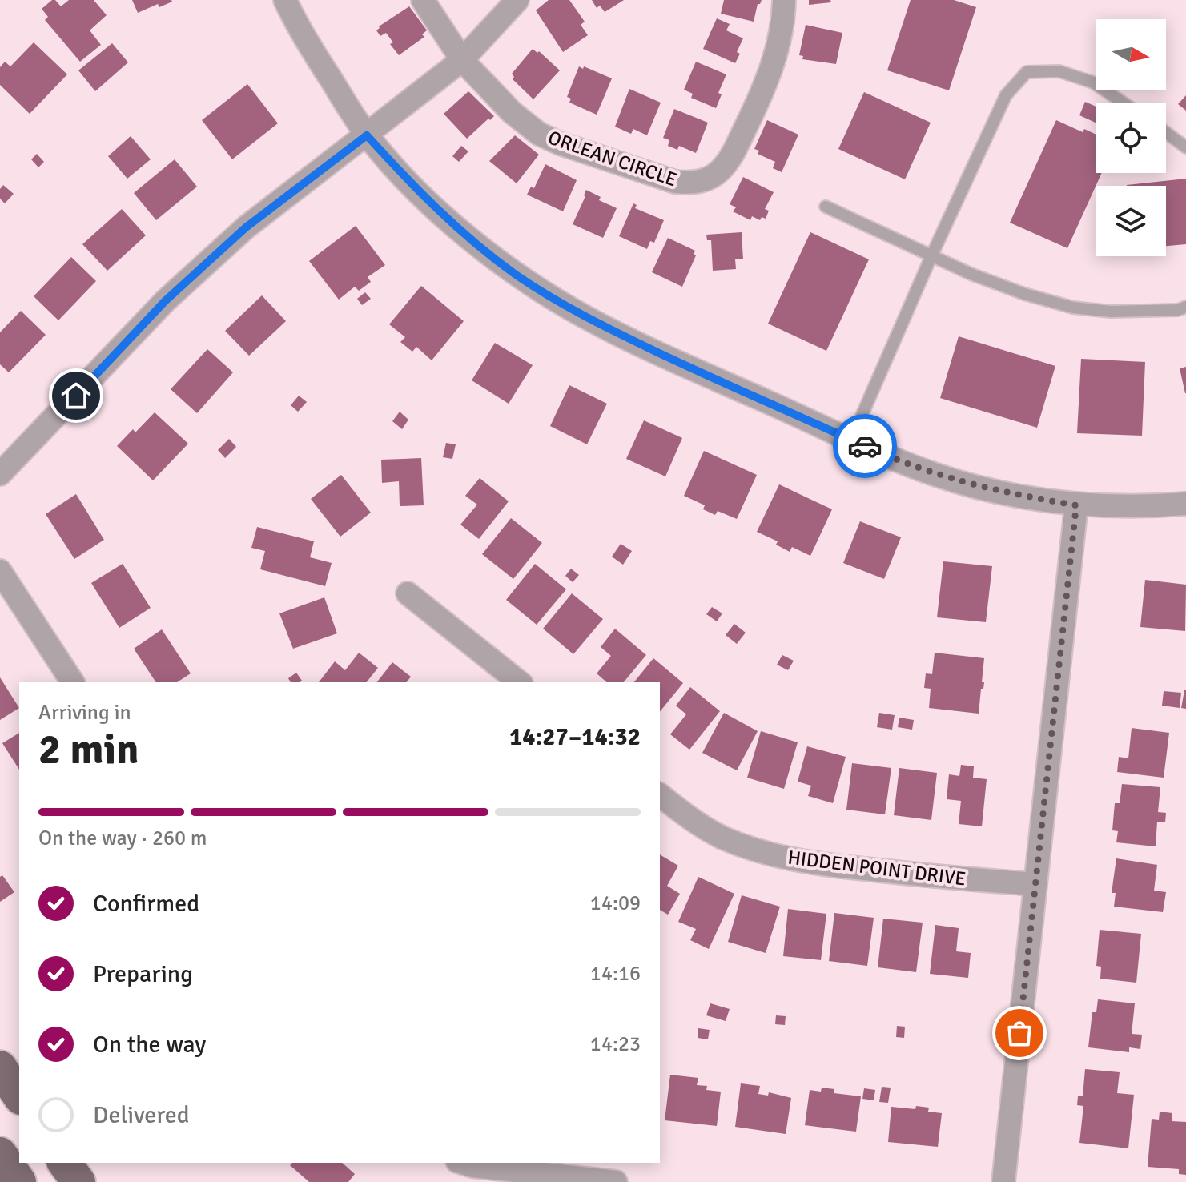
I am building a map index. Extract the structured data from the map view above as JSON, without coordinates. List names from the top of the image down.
{
  "streets": {
    "street": ["ORLEAN CIRCLE", "HIDDEN POINT DRIVE"]
  },
  "north": "right",
  "page": {
    "heading": ["2 min", "Arriving in", "14:27–14:32"],
    "bar": "On the way · 260 m",
    "list": [
      ["Confirmed", "14:09"],
      ["Preparing", "14:16"],
      ["On the way", "14:23"],
      "Delivered"
    ]
  }
}
